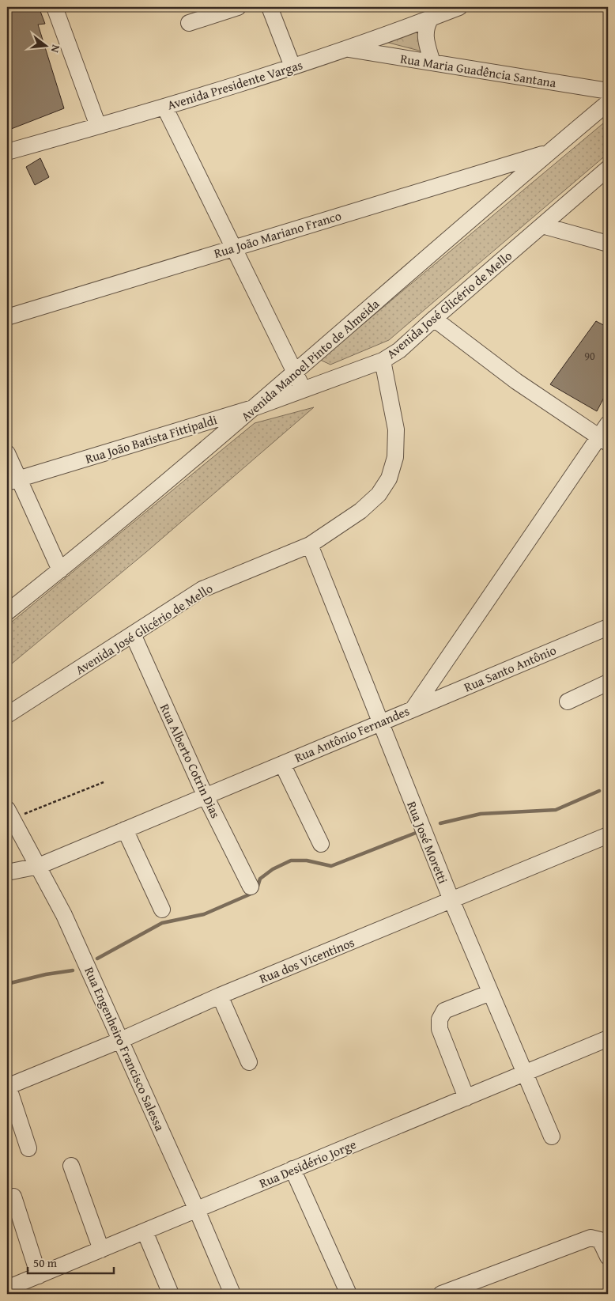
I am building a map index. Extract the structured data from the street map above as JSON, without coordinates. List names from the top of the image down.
{
  "streets": {
    "street": [
      "Rua Maria Guadência Santana",
      "Avenida Presidente Vargas",
      "Rua João Mariano Franco",
      "Avenida José Glicério de Mello",
      "Avenida Manoel Pinto de Almeida",
      "Rua João Batista Fittipaldi",
      "Rua Santo Antônio",
      "Rua Antônio Fernandes",
      "Rua Alberto Cotrin Dias",
      "Rua José Moretti",
      "Rua dos Vicentinos",
      "Rua Engenheiro Francisco Salessa",
      "Rua Desidério Jorge"
    ]
  },
  "crossings": [
    ["Rua Maria Guadência Santana", "Avenida Presidente Vargas"],
    ["Rua João Mariano Franco", "Avenida Manoel Pinto de Almeida"],
    ["Avenida José Glicério de Mello", "Rua João Batista Fittipaldi"],
    ["Avenida José Glicério de Mello", "Rua Alberto Cotrin Dias"],
    ["Avenida José Glicério de Mello", "Rua José Moretti"],
    ["Avenida Manoel Pinto de Almeida", "Rua João Batista Fittipaldi"],
    ["Rua Santo Antônio", "Rua Antônio Fernandes"],
    ["Rua Antônio Fernandes", "Rua Alberto Cotrin Dias"],
    ["Rua Antônio Fernandes", "Rua José Moretti"],
    ["Rua Antônio Fernandes", "Rua Engenheiro Francisco Salessa"],
    ["Rua José Moretti", "Rua dos Vicentinos"],
    ["Rua José Moretti", "Rua Desidério Jorge"],
    ["Rua dos Vicentinos", "Rua Engenheiro Francisco Salessa"],
    ["Rua Engenheiro Francisco Salessa", "Rua Desidério Jorge"]
  ],
  "house_numbers": ["90"],
  "scale_bar": "50 m",
  "north": "right"
}
